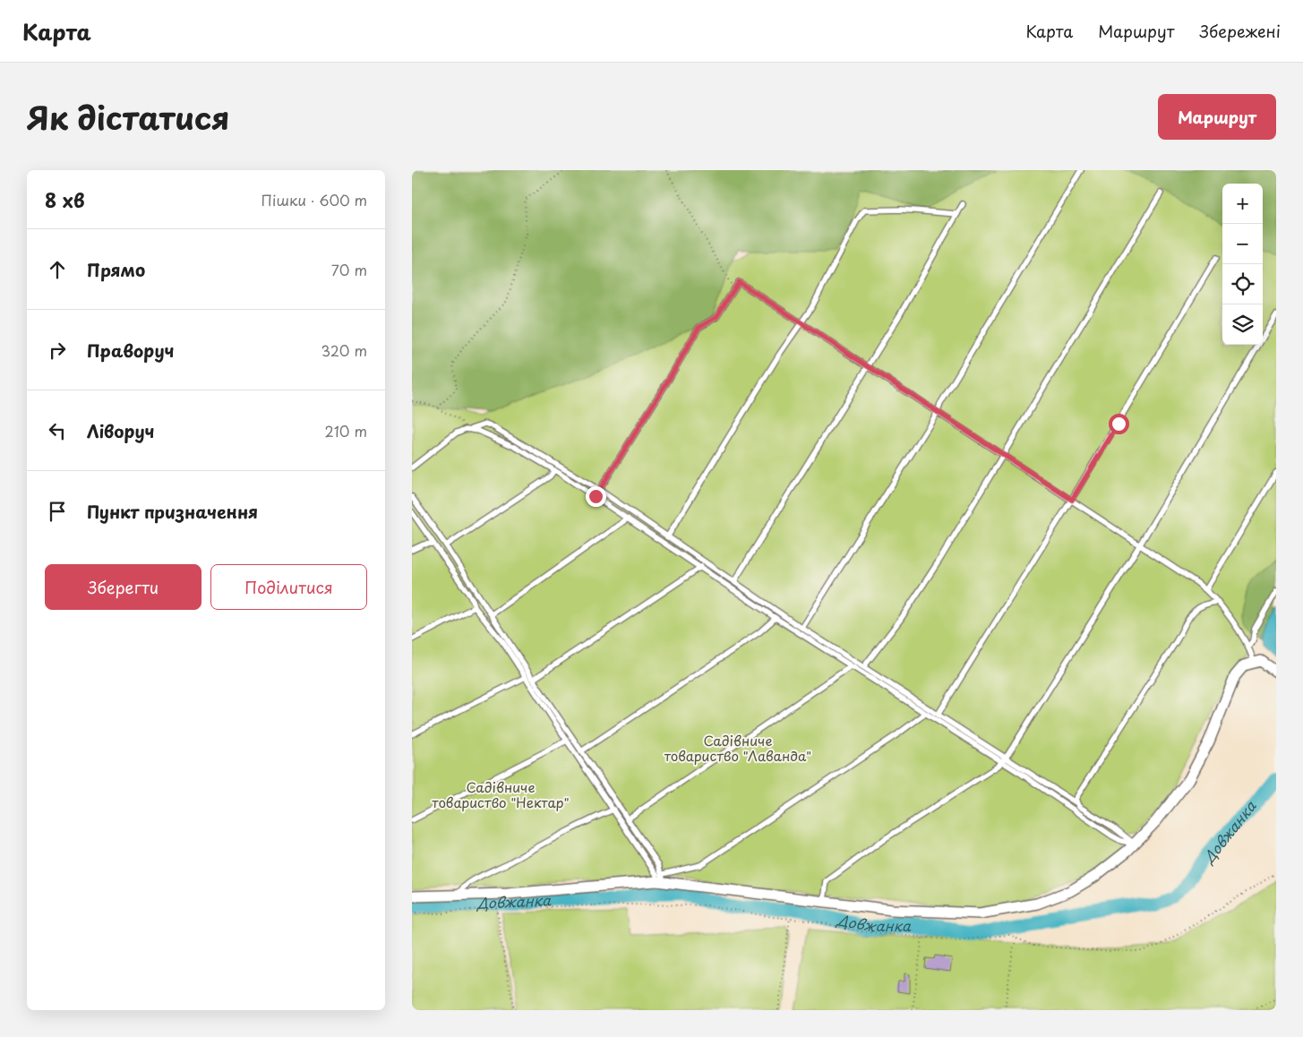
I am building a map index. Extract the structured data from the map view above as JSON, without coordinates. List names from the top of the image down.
{
  "water": ["Довжанка"],
  "parks": ["Садівниче товариство \"Лаванда\"", "Садівниче товариство \"Нектар\""],
  "page": {
    "header": "Карта",
    "nav": ["Карта", "Маршрут", "Збережені"],
    "title": "Як дістатися",
    "buttons": [
      "Маршрут",
      ["Зберегти", "Поділитися"]
    ],
    "heading": ["8 хв", "Пішки · 600 m"],
    "map_buttons": ["+", "−"],
    "list": [
      ["Прямо", "70 m"],
      ["Праворуч", "320 m"],
      ["Ліворуч", "210 m"],
      "Пункт призначення"
    ]
  }
}
